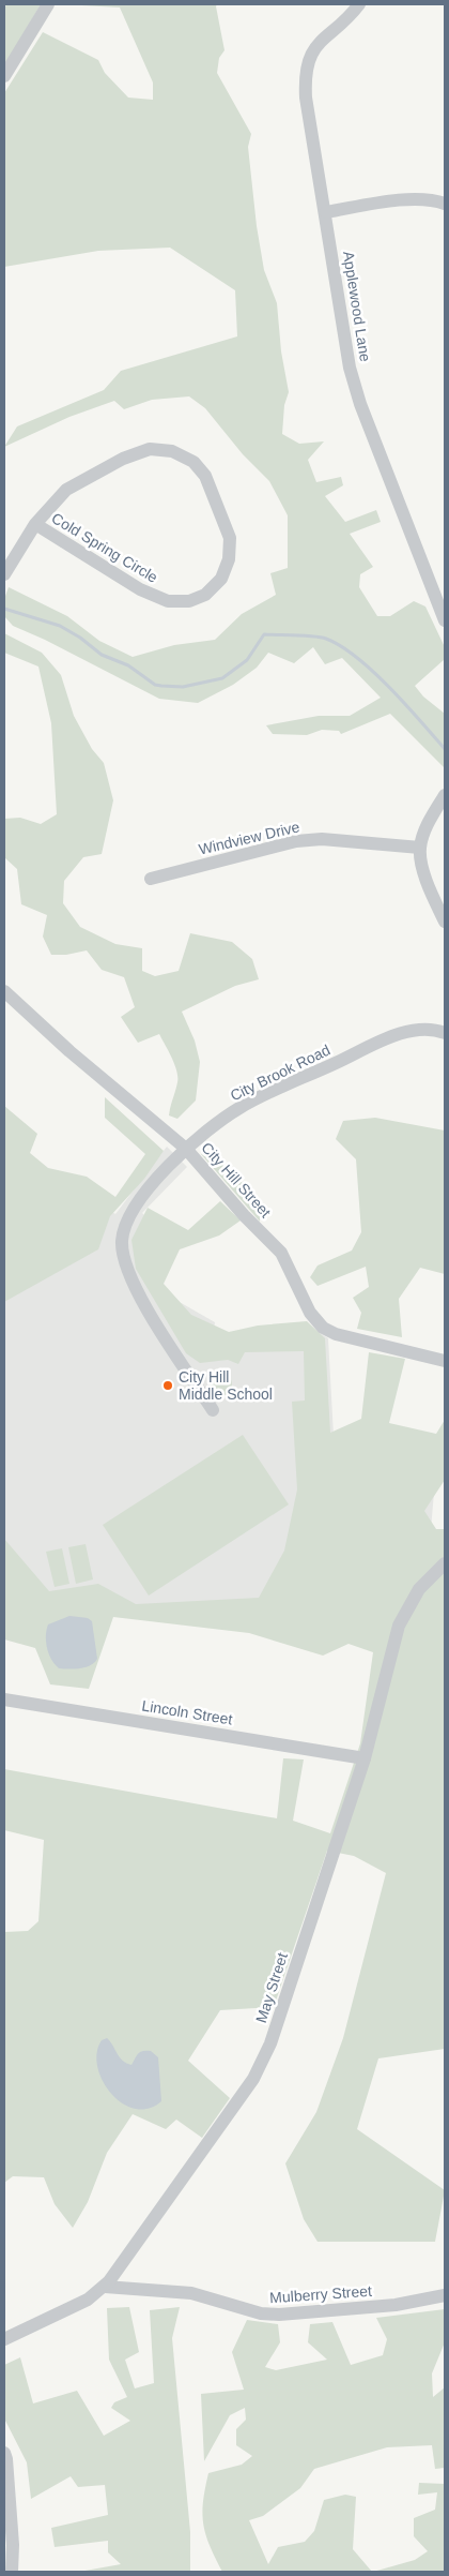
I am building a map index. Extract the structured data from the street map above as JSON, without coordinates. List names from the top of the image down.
{
  "streets": {
    "street": [
      "Applewood Lane",
      "Cold Spring Circle",
      "Windview Drive",
      "City Brook Road",
      "City Hill Street",
      "Lincoln Street",
      "May Street",
      "Mulberry Street"
    ]
  },
  "crossings": [
    ["City Brook Road", "City Hill Street"],
    ["Lincoln Street", "May Street"],
    ["May Street", "Mulberry Street"]
  ],
  "places": ["City Hill Middle School"]
}
